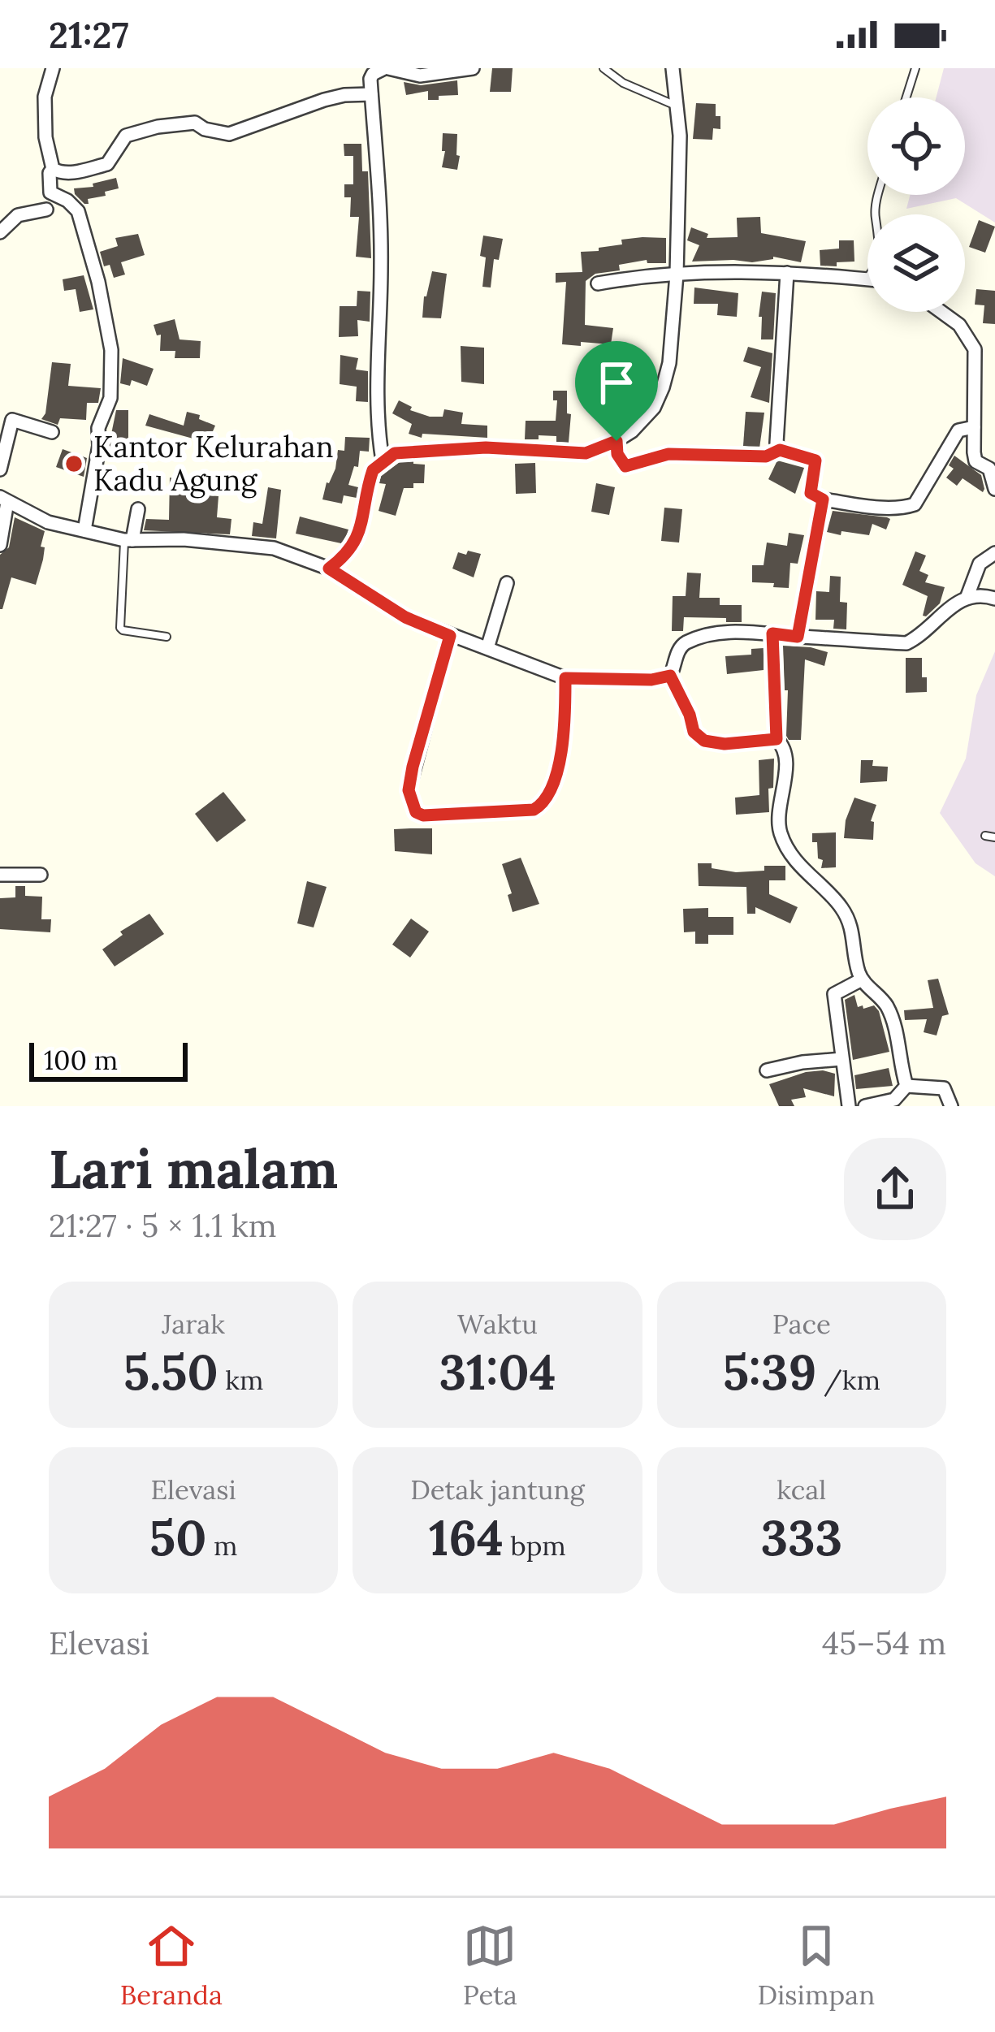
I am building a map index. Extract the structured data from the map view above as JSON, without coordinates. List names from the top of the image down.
{
  "places": ["Kantor Kelurahan Kadu Agung"],
  "scale_bar": "100 m",
  "page": {
    "status": "21:27",
    "scale": "100 m",
    "heading": ["Lari malam", "21:27 · 5 × 1.1 km"],
    "stats": [
      ["Jarak", "5.50 km"],
      ["Waktu", "31:04"],
      ["Pace", "5:39 /km"],
      ["Elevasi", "50 m"],
      ["Detak jantung", "164 bpm"],
      ["kcal", "333"]
    ],
    "chart": ["Elevasi", "45–54 m"],
    "tabs": ["Beranda", "Peta", "Disimpan"]
  }
}
